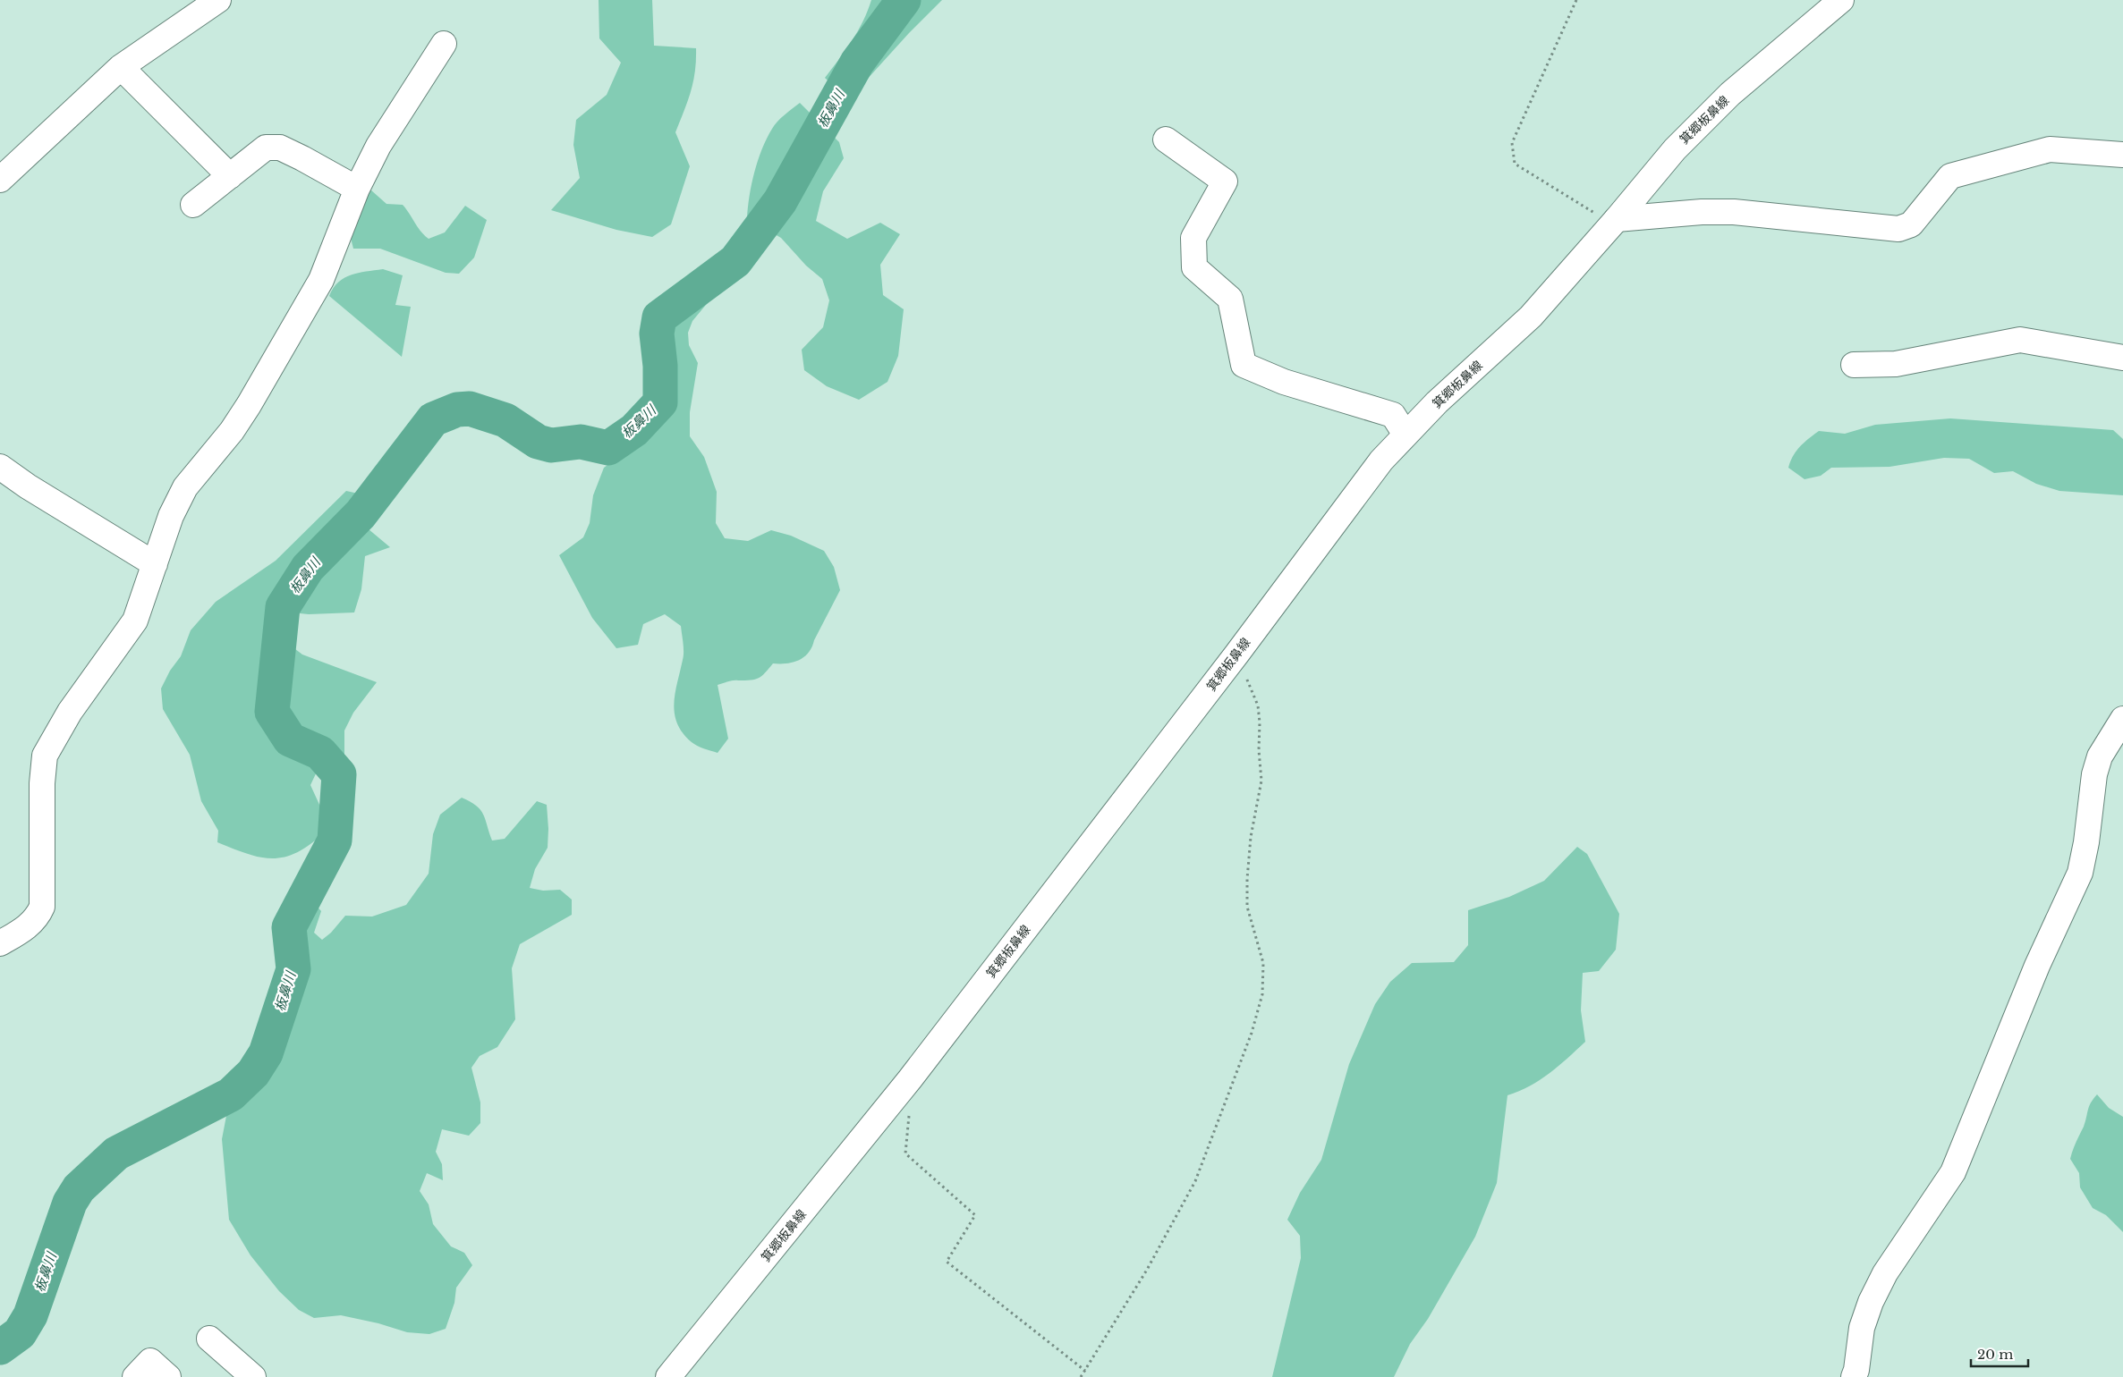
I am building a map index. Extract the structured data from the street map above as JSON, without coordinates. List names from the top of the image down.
{
  "streets": {
    "street": ["箕郷板鼻線"]
  },
  "water": ["板鼻川"],
  "scale_bar": "20 m"
}
